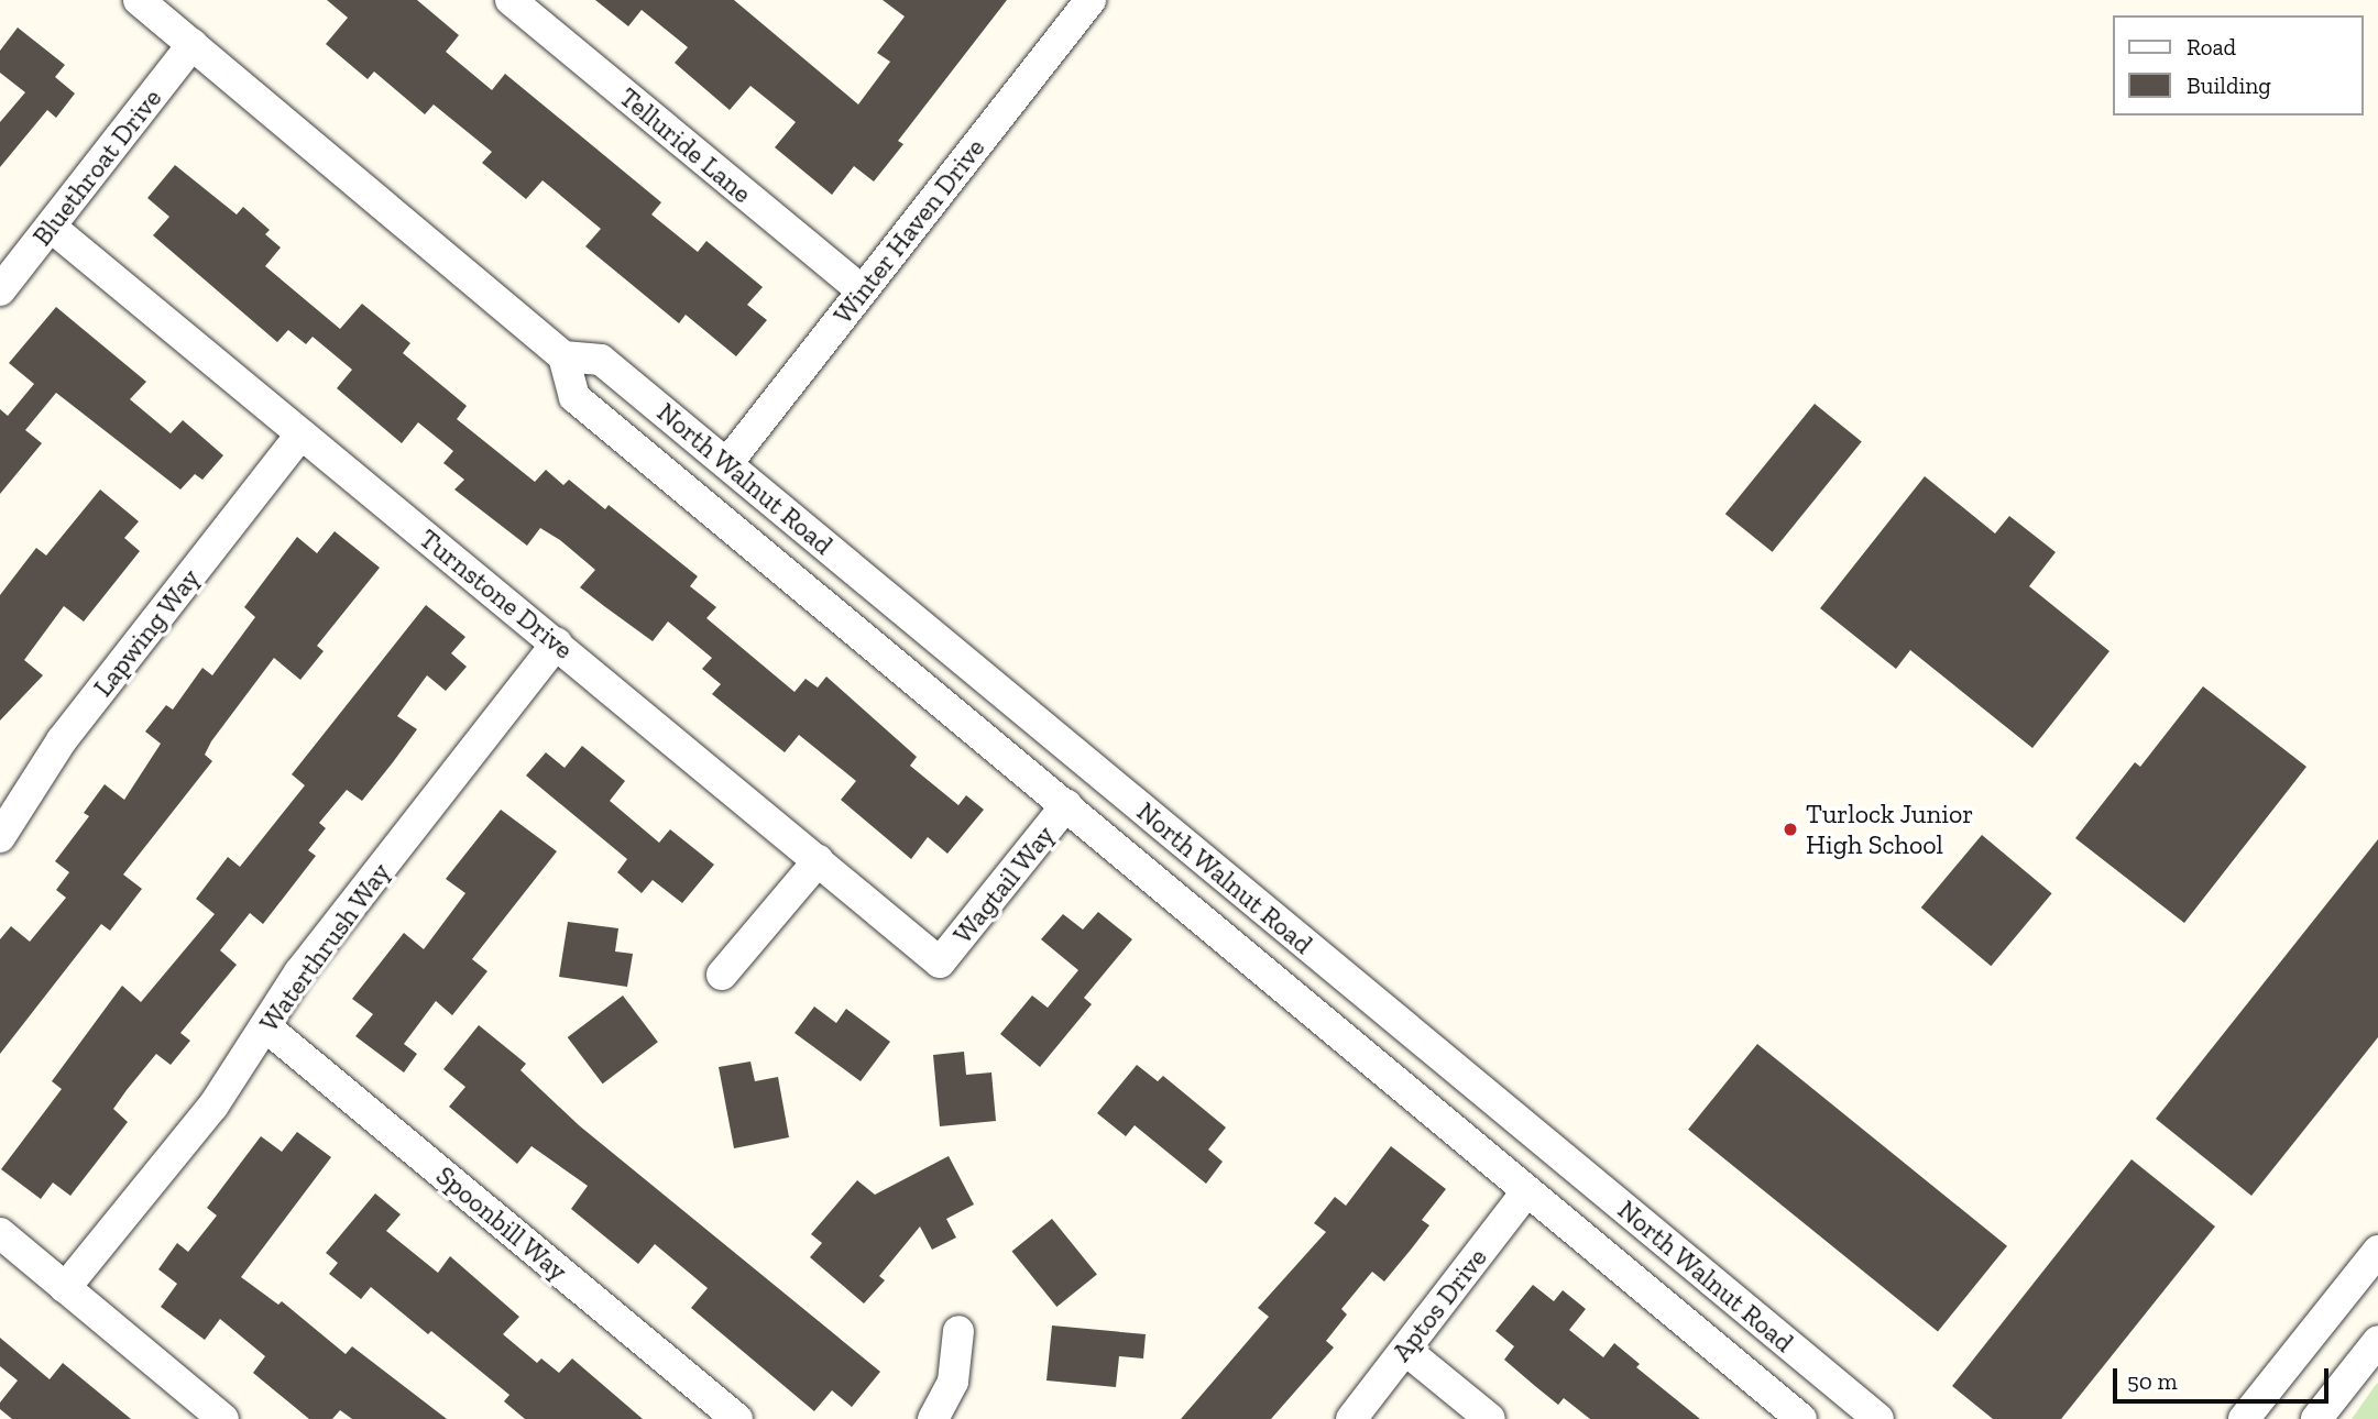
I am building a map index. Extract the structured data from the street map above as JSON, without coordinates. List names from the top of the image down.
{
  "streets": {
    "street": [
      "Telluride Lane",
      "Bluethroat Drive",
      "Winter Haven Drive",
      "North Walnut Road",
      "Turnstone Drive",
      "Lapwing Way",
      "Wagtail Way",
      "Waterthrush Way",
      "Spoonbill Way",
      "Aptos Drive"
    ]
  },
  "crossings": [
    ["Telluride Lane", "Winter Haven Drive"],
    ["Bluethroat Drive", "Turnstone Drive"],
    ["Winter Haven Drive", "North Walnut Road"],
    ["North Walnut Road", "Wagtail Way"],
    ["North Walnut Road", "Aptos Drive"],
    ["Turnstone Drive", "Lapwing Way"],
    ["Turnstone Drive", "Wagtail Way"],
    ["Turnstone Drive", "Waterthrush Way"],
    ["Waterthrush Way", "Spoonbill Way"]
  ],
  "places": ["Turlock Junior High School"],
  "legend": ["Road", "Building"],
  "scale_bar": "50 m"
}
